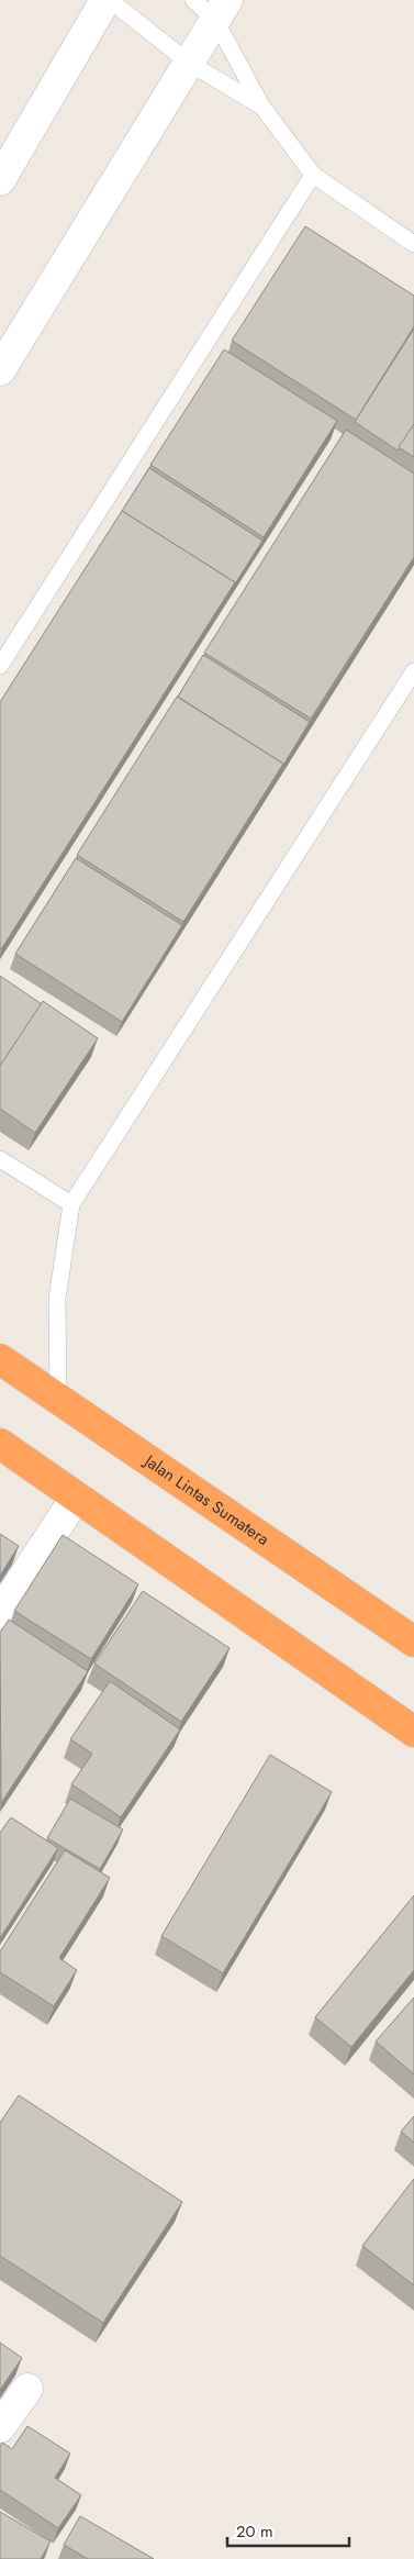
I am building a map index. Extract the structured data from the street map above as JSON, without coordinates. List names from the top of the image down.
{
  "streets": {
    "highway": ["Jalan Lintas Sumatera"]
  },
  "scale_bar": "20 m"
}
